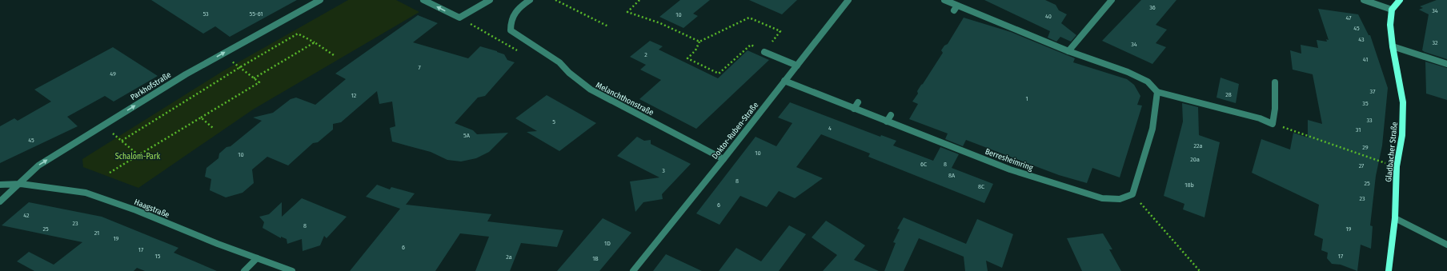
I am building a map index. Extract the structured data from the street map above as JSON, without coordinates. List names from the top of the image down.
{
  "streets": {
    "main road": ["Gladbacher Straße"],
    "street": [
      "Parkhofstraße",
      "Melanchthonstraße",
      "Doktor-Ruben-Straße",
      "Berresheimring",
      "Haagstraße"
    ]
  },
  "crossings": [
    ["Parkhofstraße", "Haagstraße"],
    ["Melanchthonstraße", "Doktor-Ruben-Straße"],
    ["Doktor-Ruben-Straße", "Berresheimring"]
  ],
  "one_way": ["Parkhofstraße"],
  "parks": ["Schalom-Park"],
  "house_numbers": [
    "36",
    "34",
    "53",
    "55-61",
    "10",
    "40",
    "47",
    "45",
    "43",
    "32",
    "34",
    "2",
    "41",
    "7",
    "49",
    "37",
    "28",
    "12",
    "1",
    "35",
    "33",
    "5",
    "4",
    "31",
    "5A",
    "45",
    "22a",
    "29",
    "10",
    "10",
    "20a",
    "6C",
    "8",
    "27",
    "3",
    "8A",
    "8",
    "25",
    "18b",
    "8C",
    "23",
    "6",
    "42",
    "23",
    "8",
    "25",
    "19",
    "21",
    "19",
    "1D",
    "6",
    "17",
    "15",
    "17",
    "2a",
    "1B"
  ]
}
